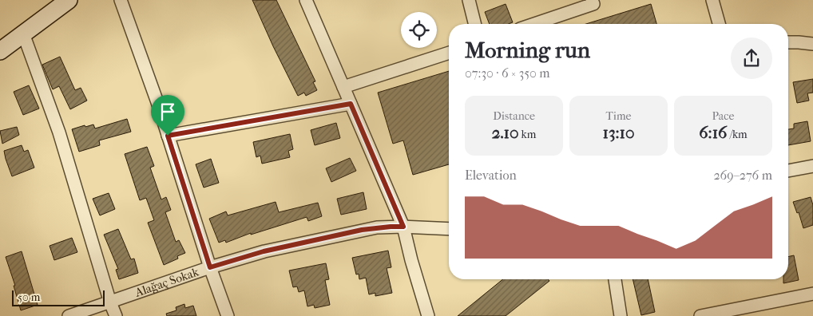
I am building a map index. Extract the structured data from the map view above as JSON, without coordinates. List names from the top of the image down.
{
  "streets": {
    "street": ["Alağaç Sokak"]
  },
  "scale_bar": "50 m",
  "page": {
    "heading": ["Morning run", "07:30 · 6 × 350 m"],
    "stats": [
      ["Distance", "2.10 km"],
      ["Time", "13:10"],
      ["Pace", "6:16 /km"]
    ],
    "chart": ["Elevation", "269–276 m"],
    "scale": "50 m"
  }
}
